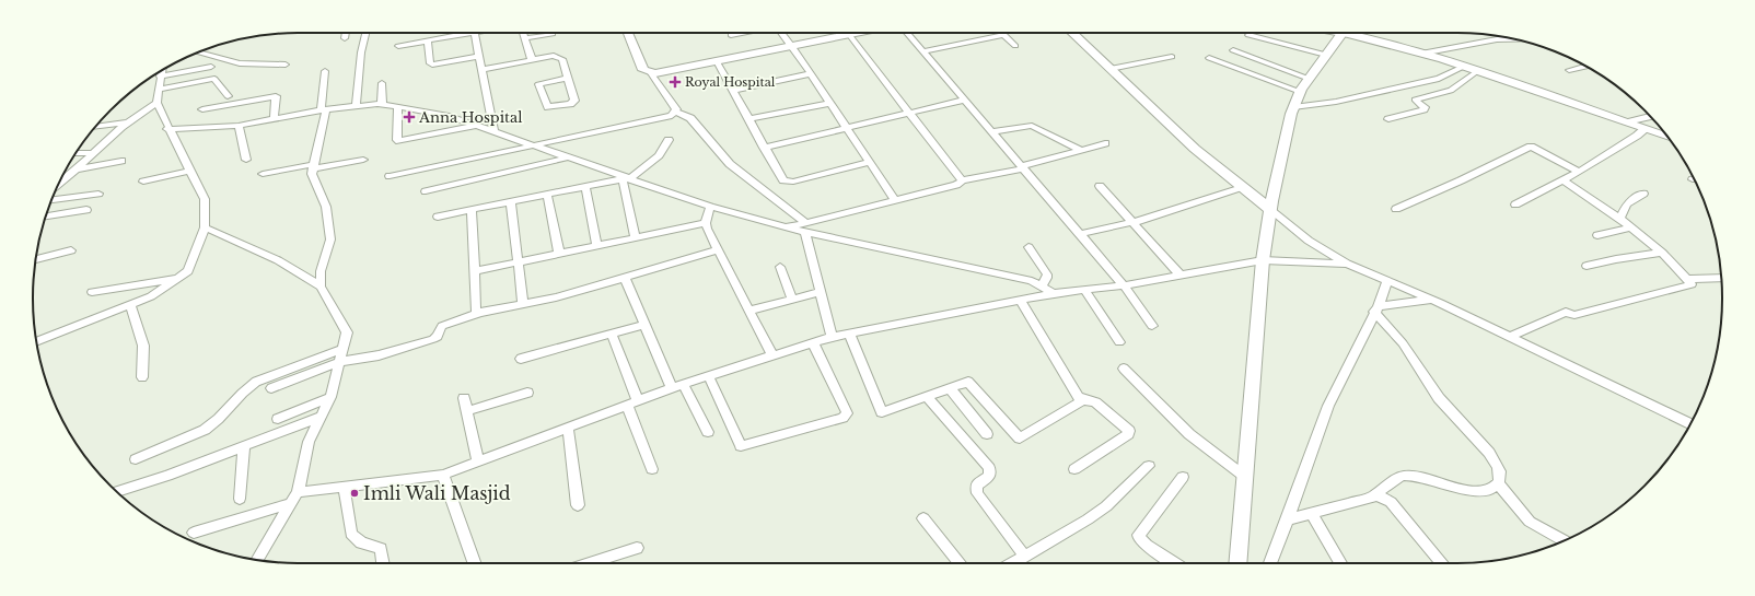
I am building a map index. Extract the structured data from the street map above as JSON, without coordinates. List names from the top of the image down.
{
  "places": {
    "health": ["Royal Hospital", "Anna Hospital"],
    "other": ["Imli Wali Masjid"]
  }
}
